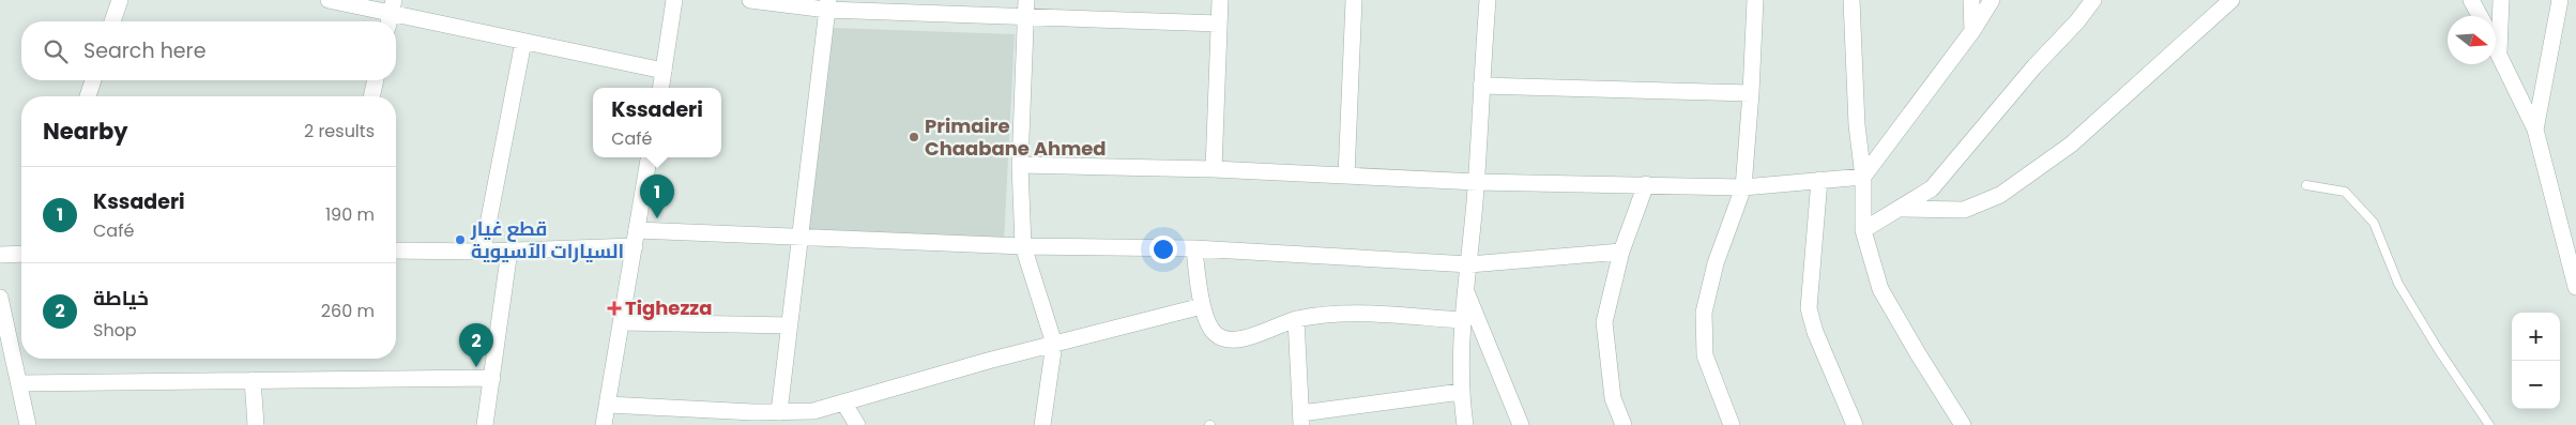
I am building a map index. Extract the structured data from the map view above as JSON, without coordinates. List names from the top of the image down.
{
  "places": {
    "other": ["Primaire Chaabane Ahmed", "قطع غيار السيارات الآسيوية"],
    "health": ["Tighezza"]
  },
  "north": "right",
  "page": {
    "search": "Search here",
    "popup": ["Kssaderi", "Café"],
    "heading": ["Nearby", "2 results"],
    "list": [
      {
        "mark": "1",
        "name": "Kssaderi",
        "note": "Café",
        "value": "190 m"
      },
      {
        "mark": "2",
        "name": "خياطة",
        "note": "Shop",
        "value": "260 m"
      }
    ],
    "pins": ["1", "2"],
    "map_buttons": ["+", "−"]
  }
}
